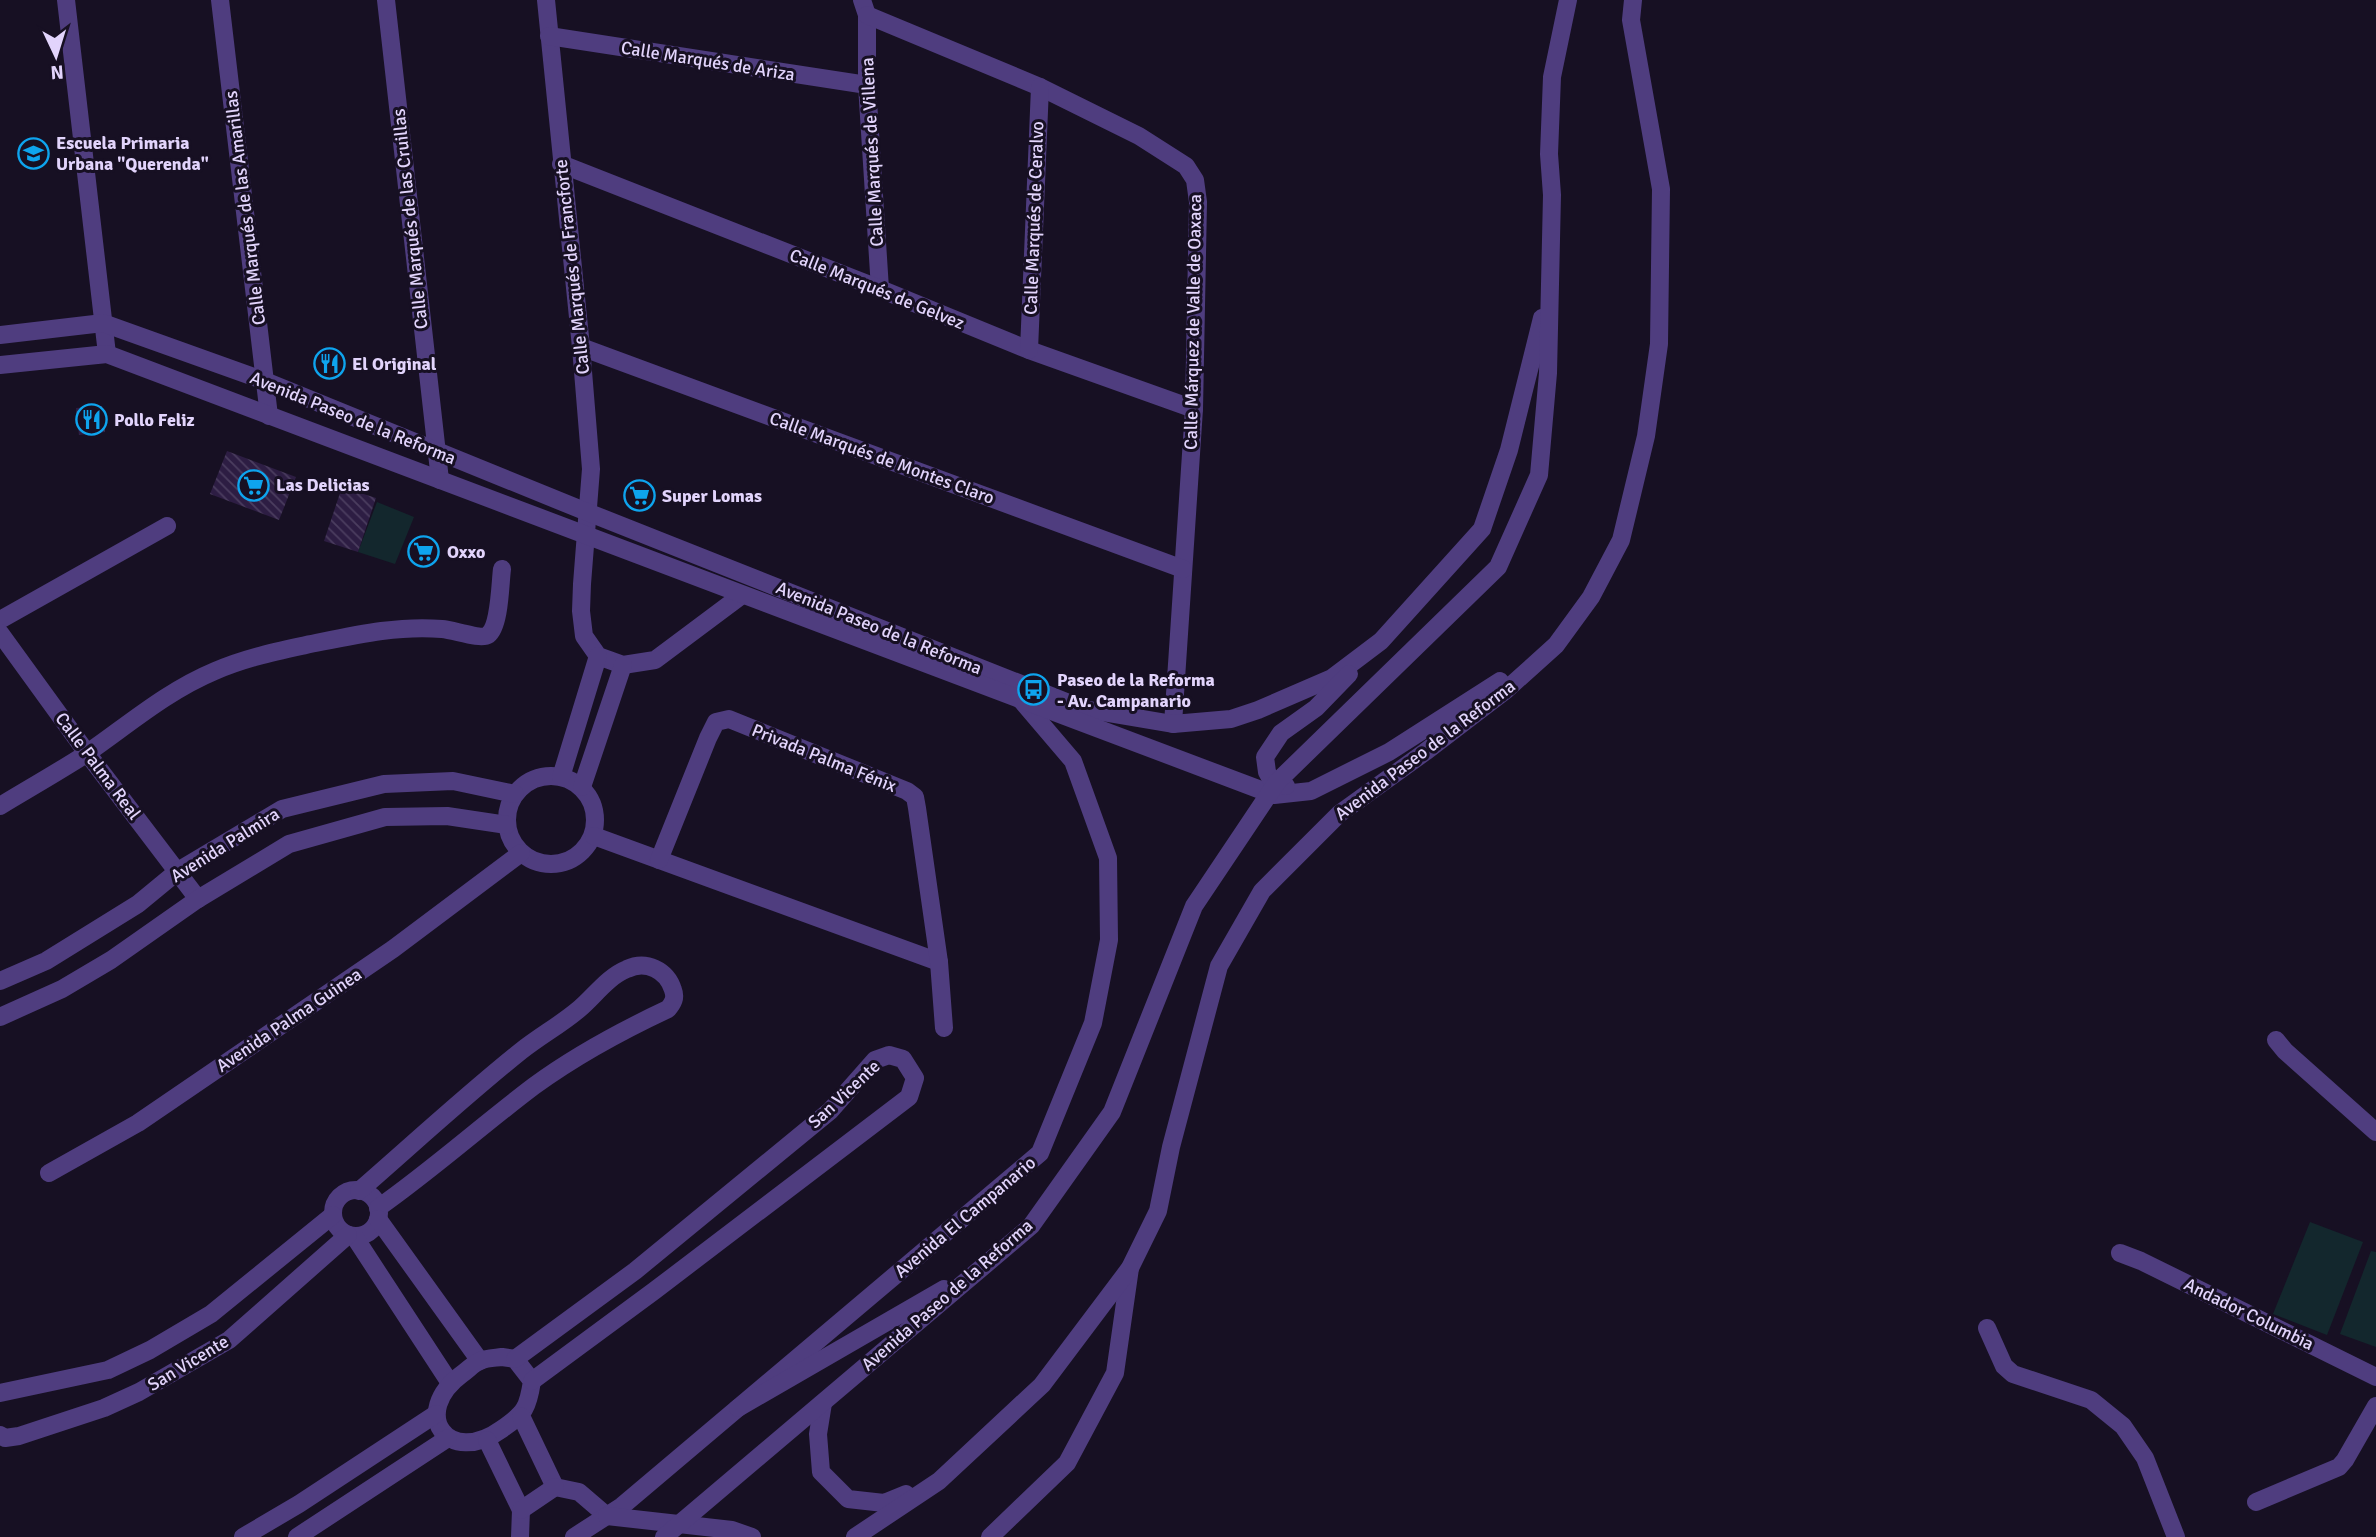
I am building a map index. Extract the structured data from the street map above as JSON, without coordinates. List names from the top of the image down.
{
  "streets": {
    "street": [
      "Calle Marqués de Ariza",
      "Calle Marqués de Villena",
      "Calle Marqués de las Amarillas",
      "Calle Marqués de Ceralvo",
      "Calle Marqués de las Cruillas",
      "Calle Marqués de Francforte",
      "Calle Marqués de Gelvez",
      "Calle Márquez de Valle de Oaxaca",
      "Avenida Paseo de la Reforma",
      "Calle Marqués de Montes Claro",
      "Privada Palma Fénix",
      "Calle Palma Real",
      "Avenida Palmira",
      "Avenida Palma Guinea",
      "San Vicente",
      "Avenida El Campanario",
      "Andador Columbia"
    ]
  },
  "crossings": [
    ["Calle Marqués de Ariza", "Calle Marqués de Villena"],
    ["Calle Marqués de Ariza", "Calle Marqués de Francforte"],
    ["Calle Marqués de Villena", "Calle Marqués de Gelvez"],
    ["Calle Marqués de Villena", "Calle Márquez de Valle de Oaxaca"],
    ["Calle Marqués de las Amarillas", "Avenida Paseo de la Reforma"],
    ["Calle Marqués de Ceralvo", "Calle Marqués de Gelvez"],
    ["Calle Marqués de Ceralvo", "Calle Márquez de Valle de Oaxaca"],
    ["Calle Marqués de las Cruillas", "Avenida Paseo de la Reforma"],
    ["Calle Marqués de Francforte", "Calle Marqués de Gelvez"],
    ["Calle Marqués de Francforte", "Avenida Paseo de la Reforma"],
    ["Calle Marqués de Francforte", "Calle Marqués de Montes Claro"],
    ["Calle Marqués de Gelvez", "Calle Márquez de Valle de Oaxaca"],
    ["Calle Márquez de Valle de Oaxaca", "Avenida Paseo de la Reforma"],
    ["Calle Márquez de Valle de Oaxaca", "Calle Marqués de Montes Claro"],
    ["Avenida Paseo de la Reforma", "Avenida El Campanario"],
    ["Calle Palma Real", "Avenida Palmira"],
    ["Avenida Palmira", "Avenida Palma Guinea"]
  ],
  "places": {
    "school or university": ["Escuela Primaria Urbana \"Querenda\""],
    "restaurant": ["El Original", "Pollo Feliz"],
    "supermarket": ["Las Delicias", "Super Lomas", "Oxxo"],
    "bus stop": ["Paseo de la Reforma - Av. Campanario"]
  },
  "north": "bottom"
}
